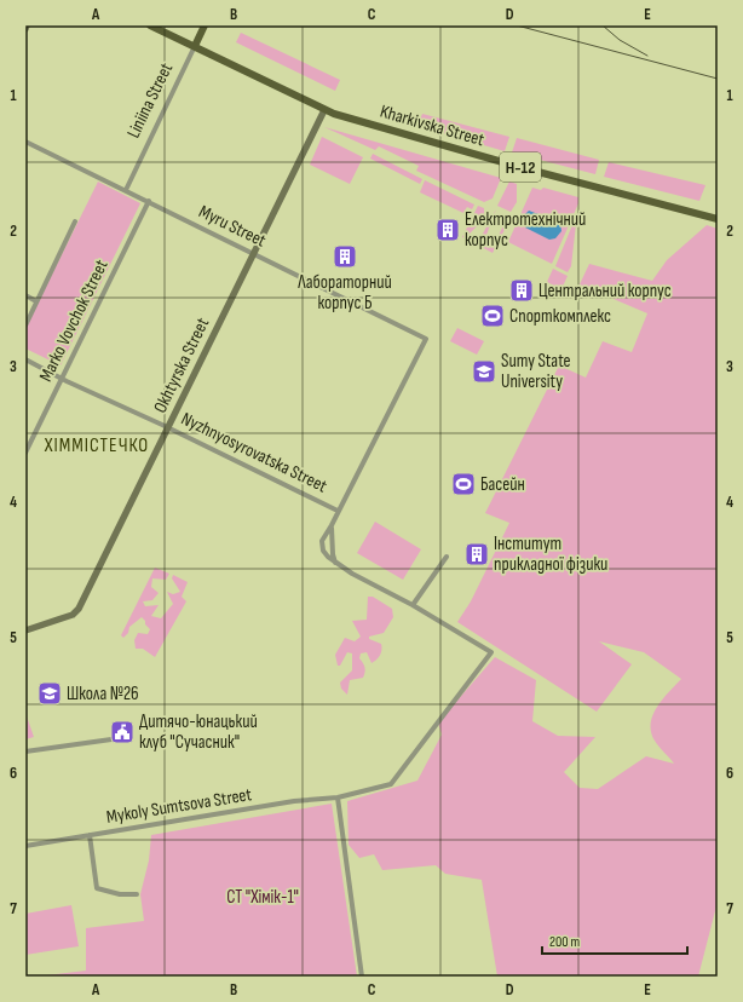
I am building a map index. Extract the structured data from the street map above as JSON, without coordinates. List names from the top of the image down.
{
  "streets": {
    "main road": [
      "Liniina Street",
      "Kharkivska Street",
      "Н-12",
      "Okhtyrska Street"
    ],
    "street": [
      "Myru Street",
      "Marko Vovchok Street",
      "Nyzhnyosyrovatska Street",
      "Mykoly Sumtsova Street"
    ]
  },
  "crossings": [
    ["Liniina Street", "Kharkivska Street"],
    ["Liniina Street", "Myru Street"],
    ["Kharkivska Street", "Okhtyrska Street"],
    ["Myru Street", "Marko Vovchok Street"],
    ["Myru Street", "Okhtyrska Street"],
    ["Myru Street", "Nyzhnyosyrovatska Street"],
    ["Marko Vovchok Street", "Nyzhnyosyrovatska Street"],
    ["Okhtyrska Street", "Nyzhnyosyrovatska Street"]
  ],
  "districts": ["ХІММІСТЕЧКО"],
  "parks": ["СТ \"Хімік-1\""],
  "places": {
    "building": [
      "Електротехнічний корпус",
      "Лабораторний корпус Б",
      "Центральний корпус",
      "Інститут прикладної фізики"
    ],
    "sports": ["Спорткомплекс", "Басейн"],
    "school or university": ["Sumy State University", "Школа №26"],
    "public building": ["Дитячо-юнацький клуб \"Сучасник\""]
  },
  "scale_bar": "200 m",
  "grid": {
    "columns": [
      "A",
      "B",
      "C",
      "D",
      "E"
    ],
    "rows": [
      "1",
      "2",
      "3",
      "4",
      "5",
      "6",
      "7"
    ]
  }
}
